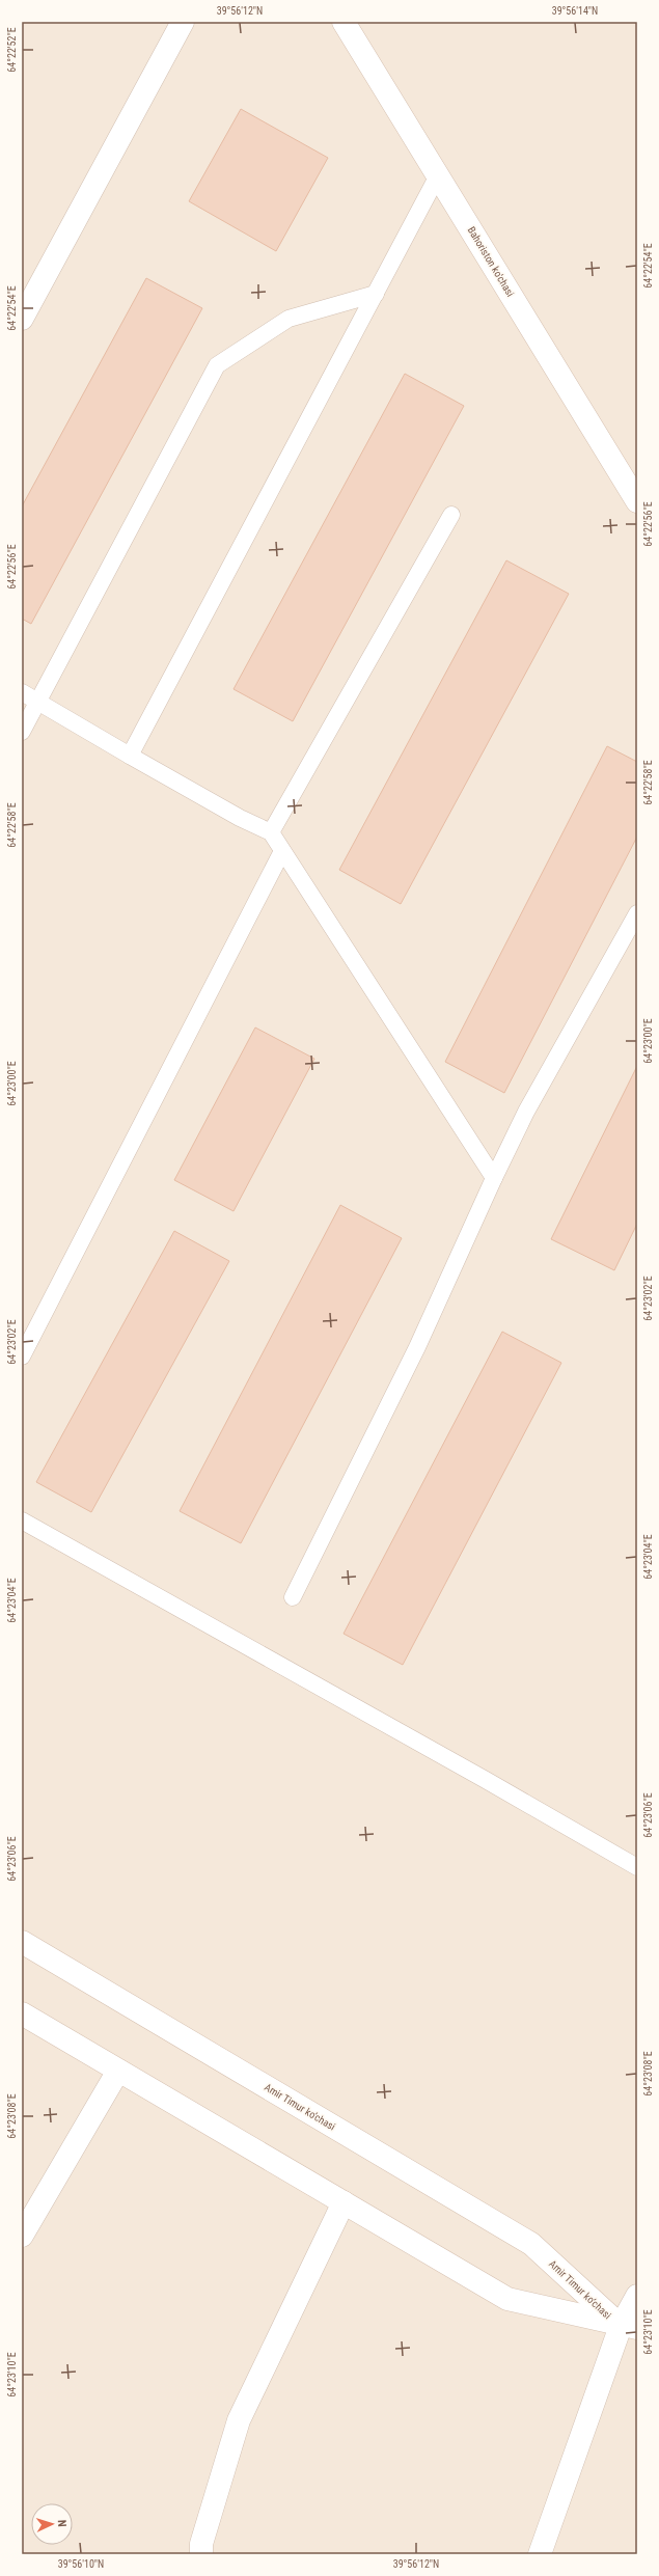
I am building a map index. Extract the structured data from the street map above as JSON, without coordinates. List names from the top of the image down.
{
  "streets": {
    "street": ["Bahoriston ko‘chasi", "Amir Timur ko‘chasi"]
  },
  "north": "right",
  "coordinates": [
    "39°56'12\"N",
    "39°56'14\"N",
    "64°22'52\"E",
    "64°22'54\"E",
    "64°22'56\"E",
    "64°22'58\"E",
    "64°23'00\"E",
    "64°23'02\"E",
    "64°23'04\"E",
    "64°23'06\"E",
    "64°23'08\"E",
    "64°23'10\"E",
    "39°56'10\"N"
  ]
}
